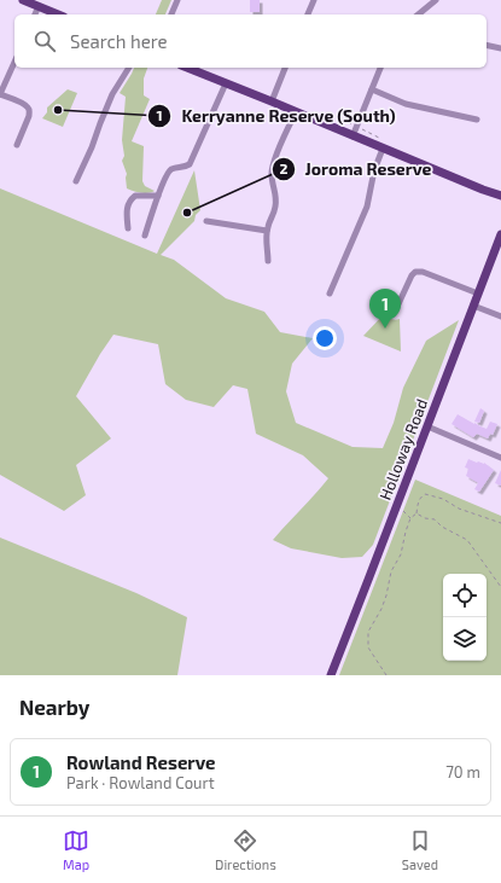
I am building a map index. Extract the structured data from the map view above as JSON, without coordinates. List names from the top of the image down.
{
  "streets": {
    "main road": ["Holloway Road"]
  },
  "places": ["Kerryanne Reserve (South)", "Joroma Reserve"],
  "page": {
    "search": "Search here",
    "pins": "1",
    "heading": "Nearby",
    "list": [
      {
        "mark": "1",
        "name": "Rowland Reserve",
        "note": "Park · Rowland Court",
        "value": "70 m"
      }
    ],
    "nav": ["Map", "Directions", "Saved"]
  }
}
